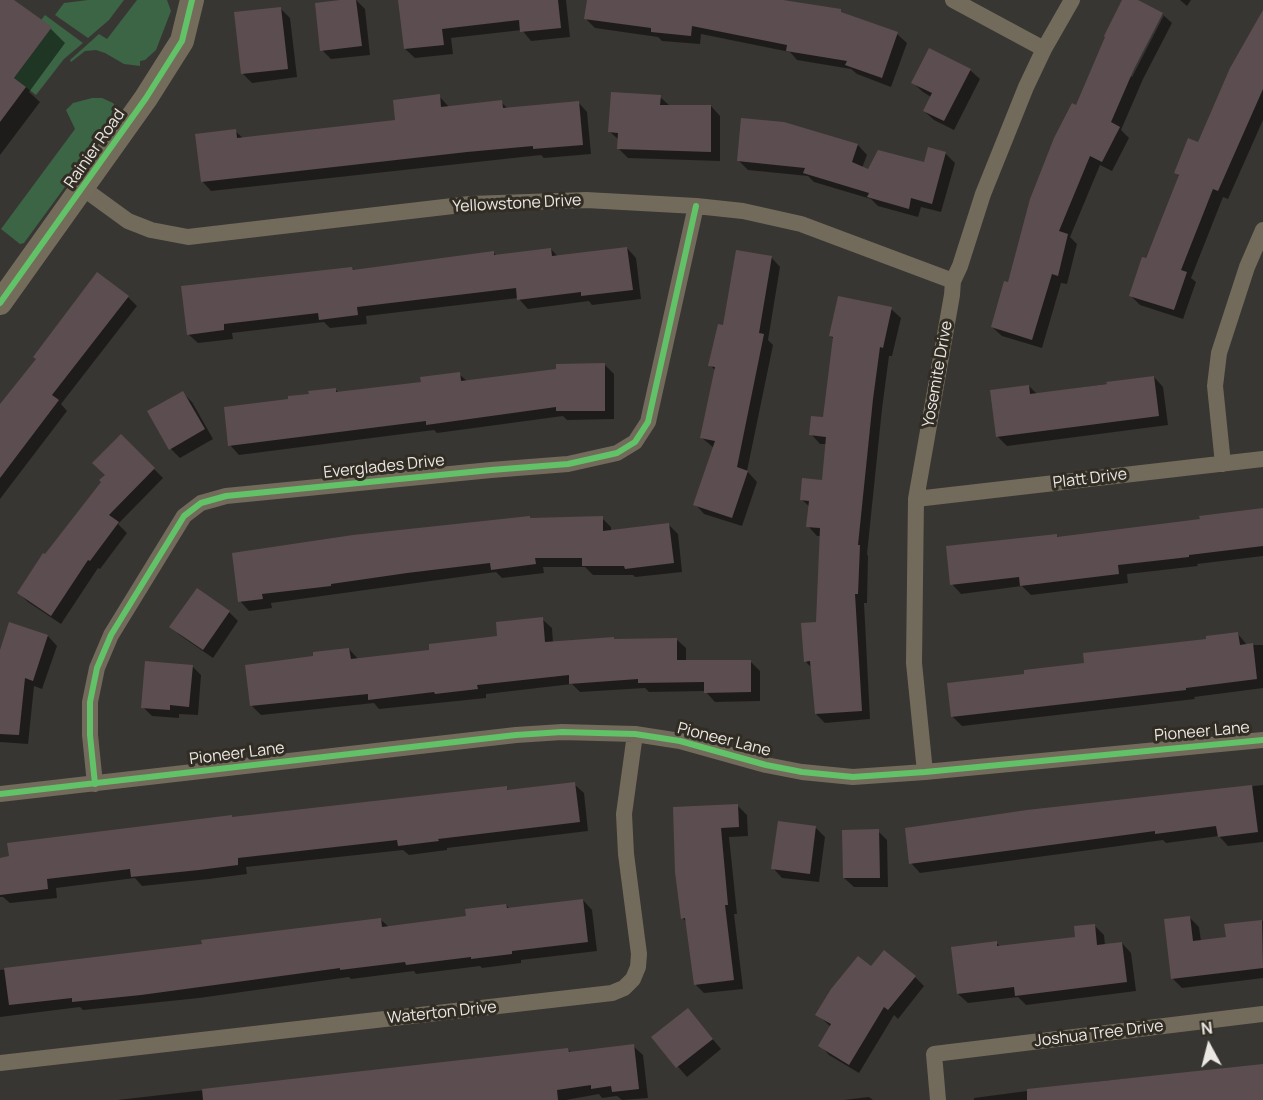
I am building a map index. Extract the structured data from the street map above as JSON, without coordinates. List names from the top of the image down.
{
  "streets": {
    "street": [
      "Rainier Road",
      "Yellowstone Drive",
      "Yosemite Drive",
      "Everglades Drive",
      "Platt Drive",
      "Pioneer Lane",
      "Waterton Drive",
      "Joshua Tree Drive"
    ]
  },
  "crossings": [
    ["Rainier Road", "Yellowstone Drive"],
    ["Yellowstone Drive", "Yosemite Drive"],
    ["Yellowstone Drive", "Everglades Drive"],
    ["Yosemite Drive", "Platt Drive"],
    ["Yosemite Drive", "Pioneer Lane"],
    ["Everglades Drive", "Pioneer Lane"],
    ["Pioneer Lane", "Waterton Drive"]
  ],
  "north": "top"
}
